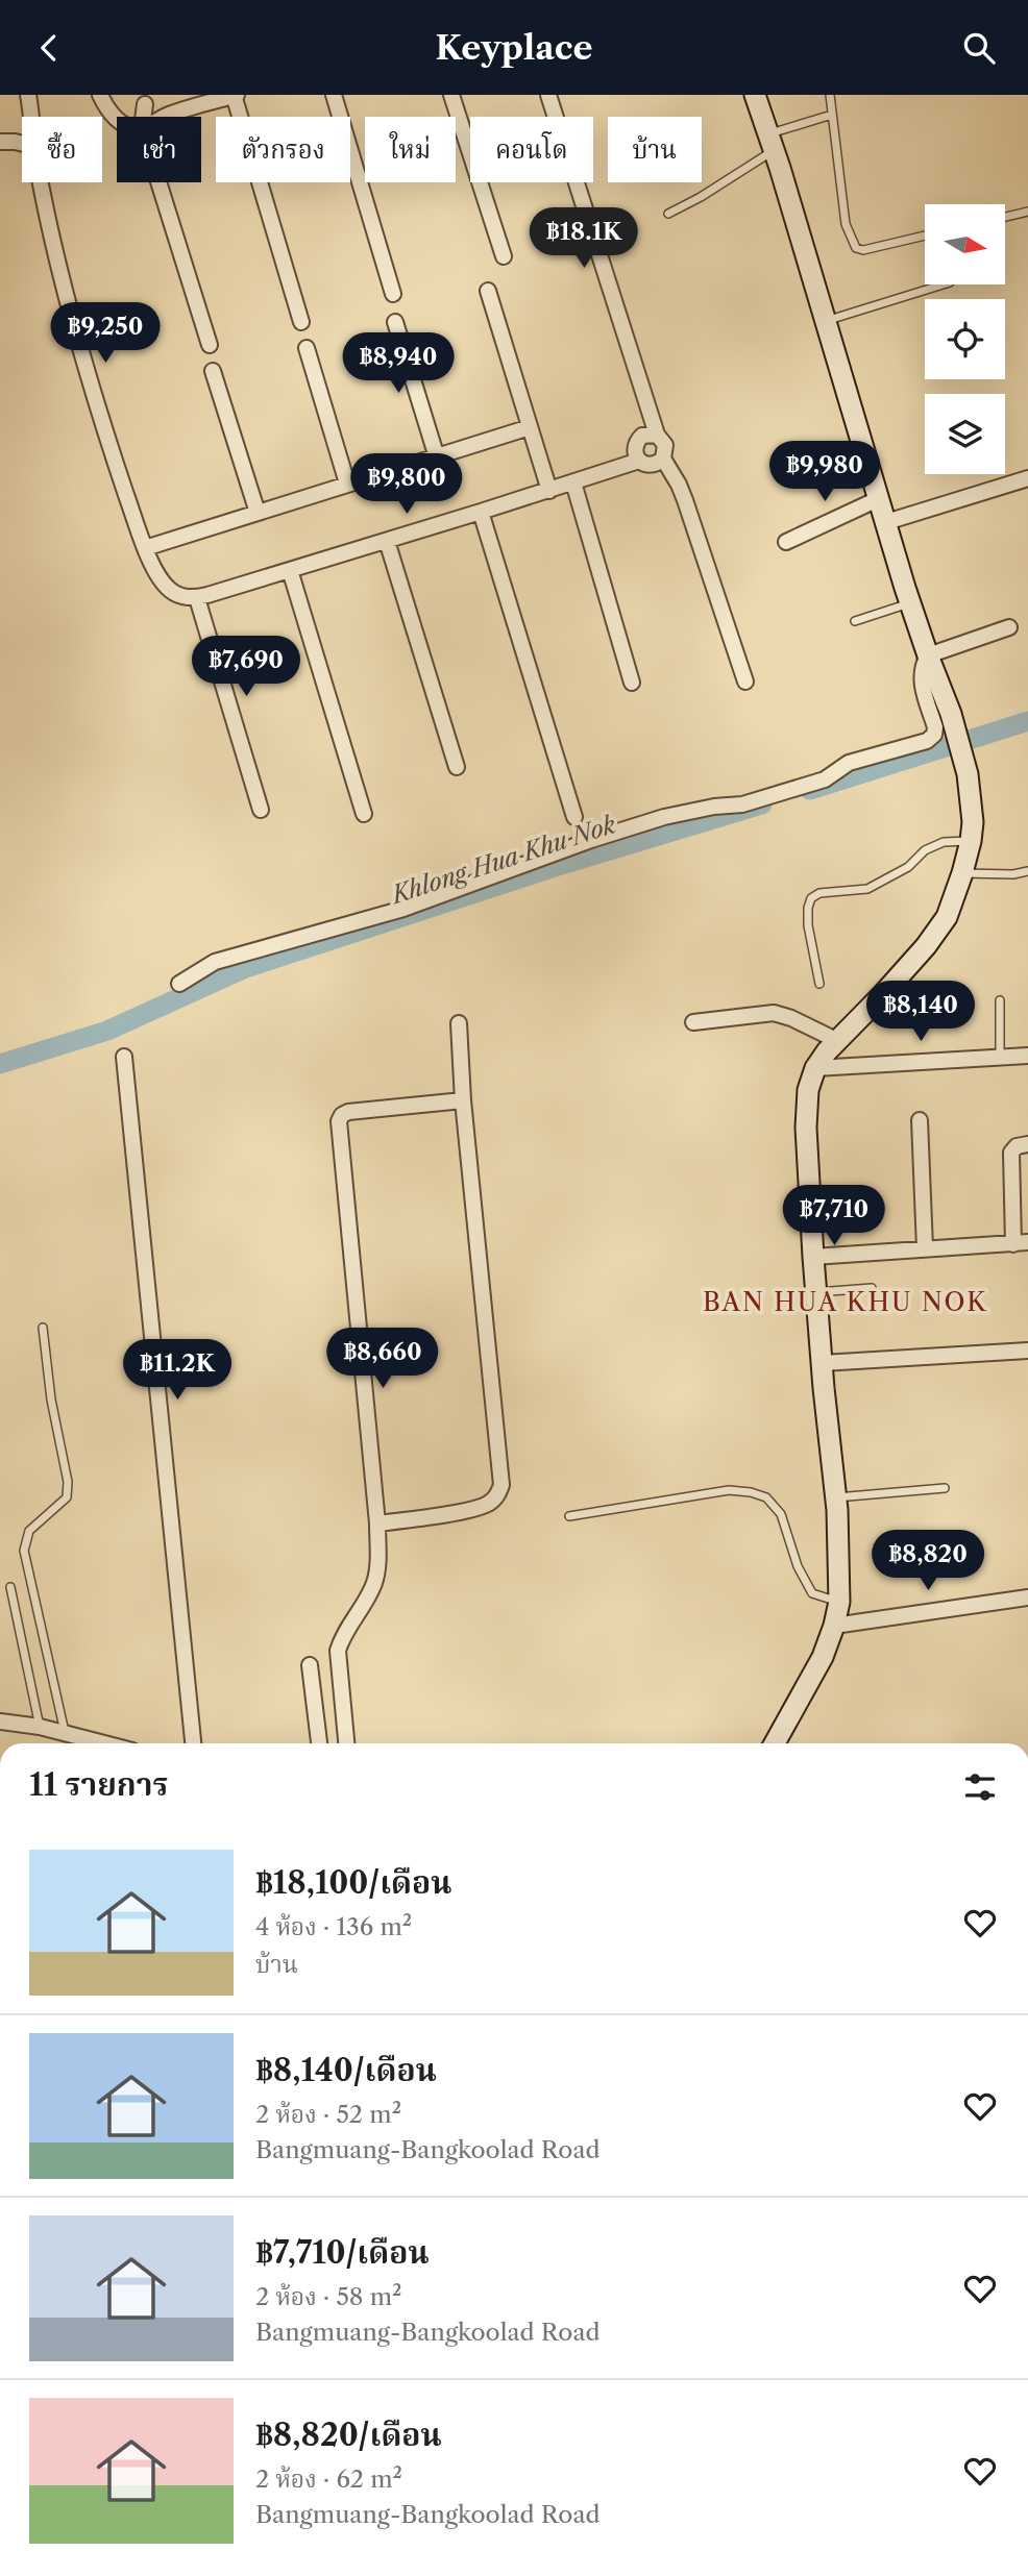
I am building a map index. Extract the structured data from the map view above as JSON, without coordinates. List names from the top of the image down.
{
  "districts": ["BAN HUA KHU NOK"],
  "water": ["Khlong Hua Khu Nok"],
  "north": "right",
  "page": {
    "header": "Keyplace",
    "chip": [
      "ซื้อ",
      "เช่า",
      "ตัวกรอง",
      "ใหม่",
      "คอนโด",
      "บ้าน"
    ],
    "price": [
      "฿18.1K",
      "฿9,250",
      "฿8,940",
      "฿9,980",
      "฿9,800",
      "฿7,690",
      "฿8,140",
      "฿7,710",
      "฿8,660",
      "฿11.2K",
      "฿8,820"
    ],
    "heading": "11 รายการ",
    "list": [
      {
        "name": "฿18,100/เดือน",
        "note": "4 ห้อง · 136 m² · บ้าน"
      },
      {
        "name": "฿8,140/เดือน",
        "note": "2 ห้อง · 52 m² · Bangmuang-Bangkoolad Road"
      },
      {
        "name": "฿7,710/เดือน",
        "note": "2 ห้อง · 58 m² · Bangmuang-Bangkoolad Road"
      },
      {
        "name": "฿8,820/เดือน",
        "note": "2 ห้อง · 62 m² · Bangmuang-Bangkoolad Road"
      }
    ]
  }
}
